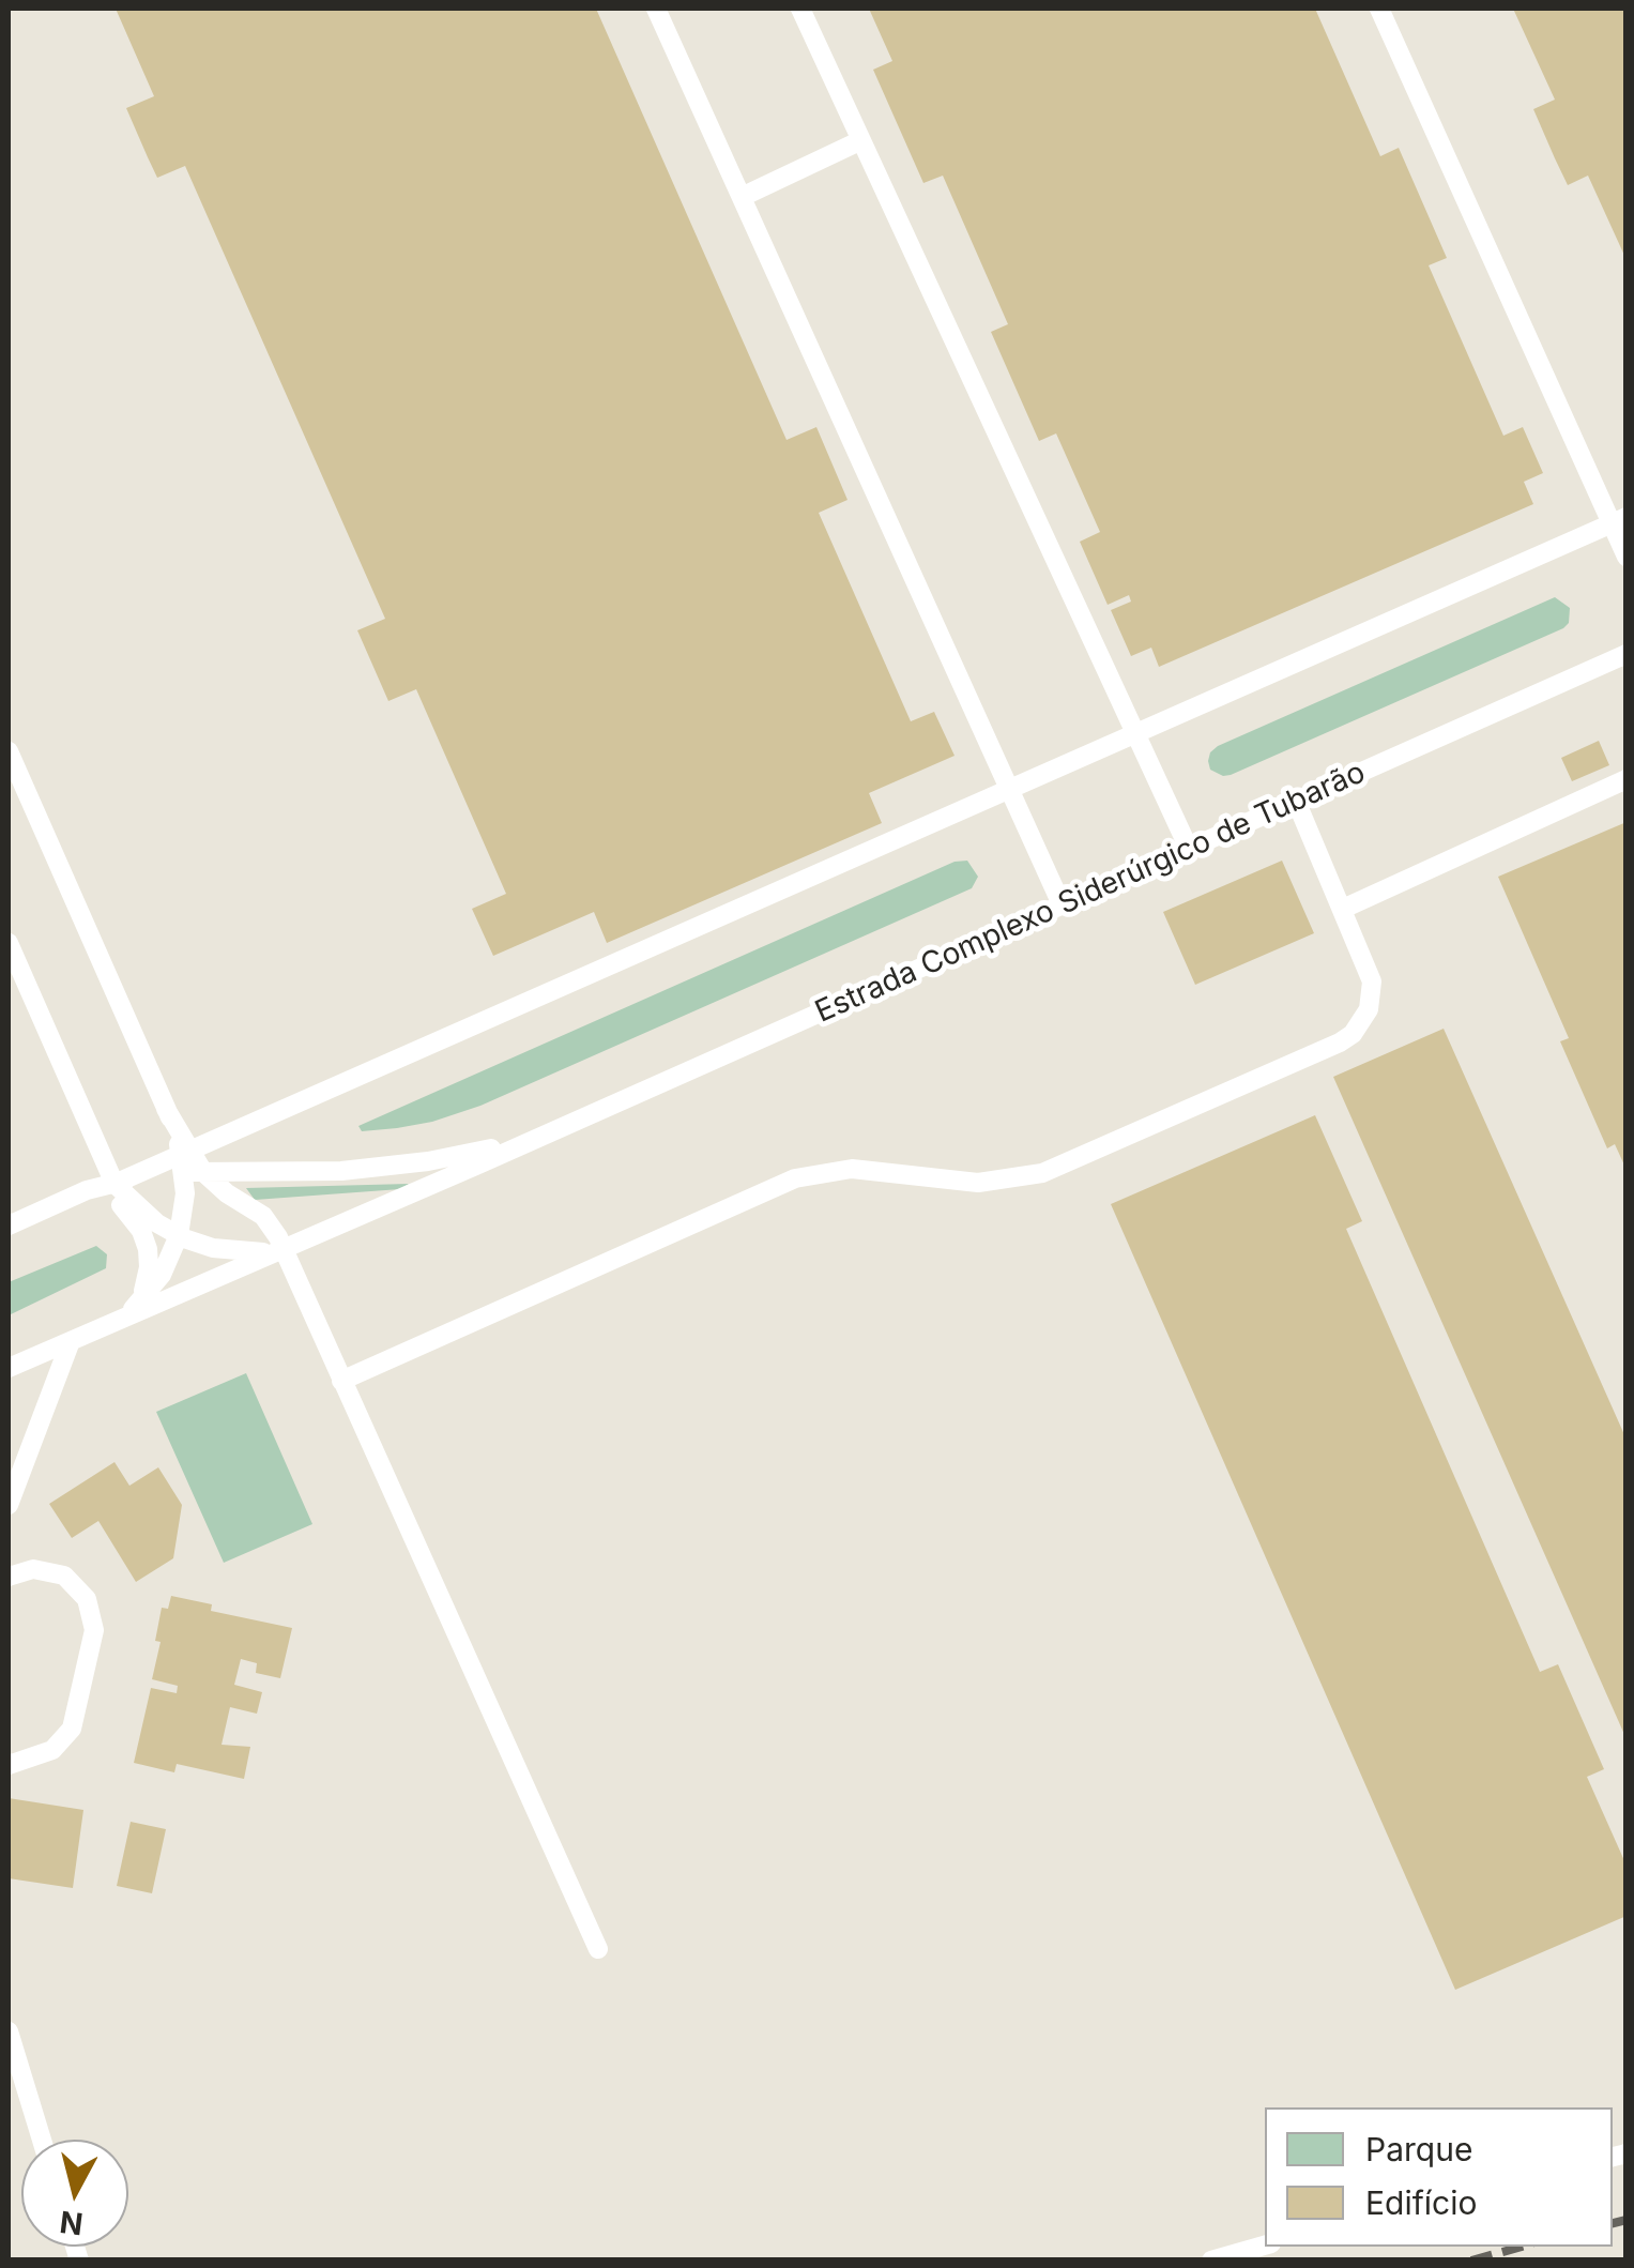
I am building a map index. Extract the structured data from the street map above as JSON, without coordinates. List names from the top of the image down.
{
  "streets": {
    "lane": ["Estrada Complexo Siderúrgico de Tubarão"]
  },
  "legend": ["Parque", "Edifício"],
  "north": "bottom"
}
